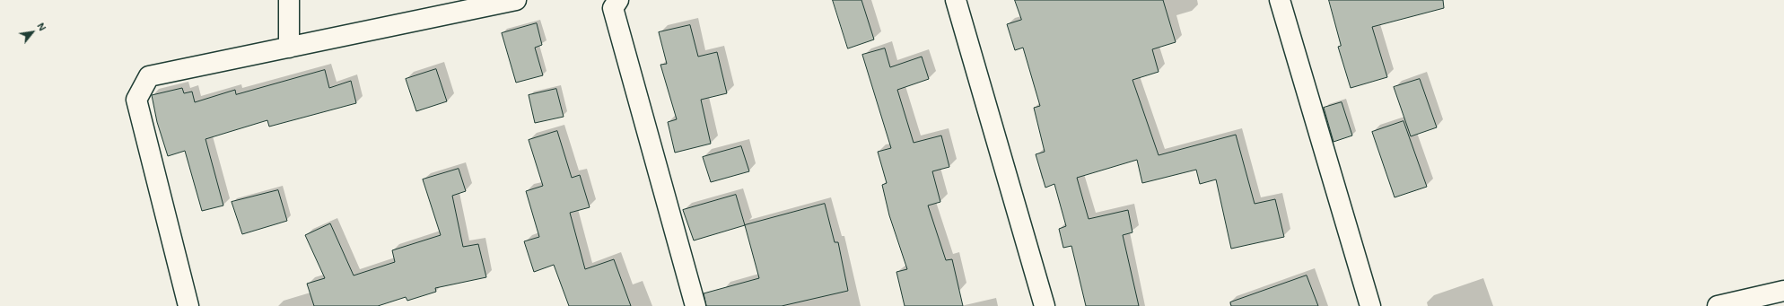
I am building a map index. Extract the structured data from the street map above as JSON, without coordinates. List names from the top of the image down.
{
  "north": "top right"
}
